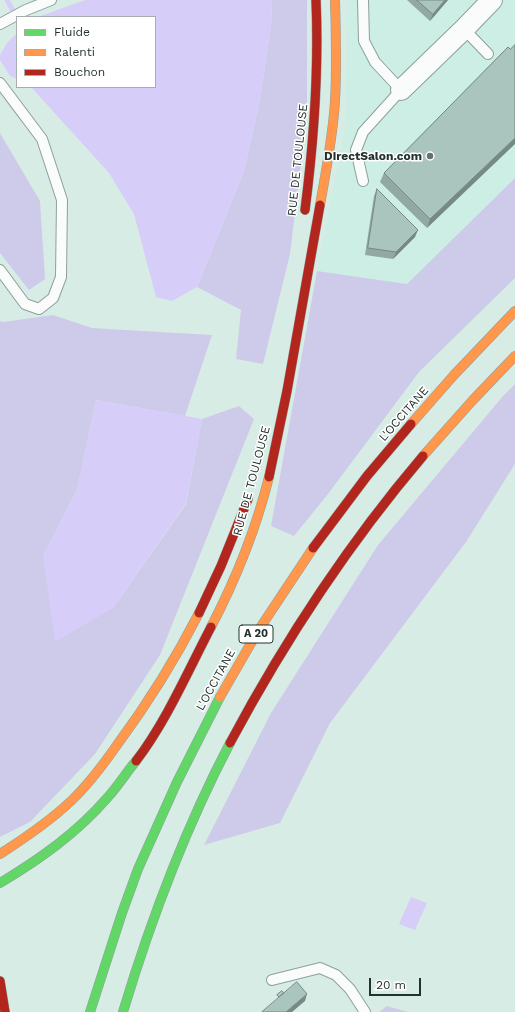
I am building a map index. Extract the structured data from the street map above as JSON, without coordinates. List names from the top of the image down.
{
  "streets": {
    "main road": ["RUE DE TOULOUSE", "L'OCCITANE", "A 20"]
  },
  "places": ["DirectSalon.com"],
  "legend": ["Fluide", "Ralenti", "Bouchon"],
  "scale_bar": "20 m"
}
